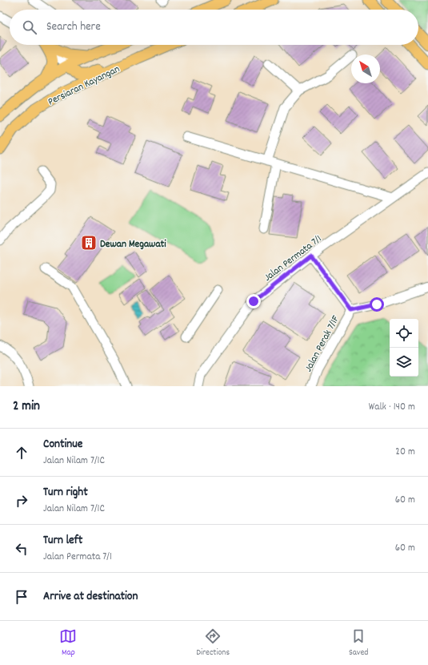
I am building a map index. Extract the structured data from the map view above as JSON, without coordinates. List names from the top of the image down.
{
  "streets": {
    "main road": ["Persiaran Kayangan"],
    "street": ["Jalan Permata 7/1", "Jalan Perak 7/1F"]
  },
  "places": {
    "building": ["Dewan Megawati"]
  },
  "north": "top left",
  "page": {
    "search": "Search here",
    "heading": ["2 min", "Walk · 140 m"],
    "list": [
      ["Continue", "Jalan Nilam 7/1C", "20 m"],
      ["Turn right", "Jalan Nilam 7/1C", "60 m"],
      ["Turn left", "Jalan Permata 7/1", "60 m"],
      "Arrive at destination"
    ],
    "nav": ["Map", "Directions", "Saved"]
  }
}
